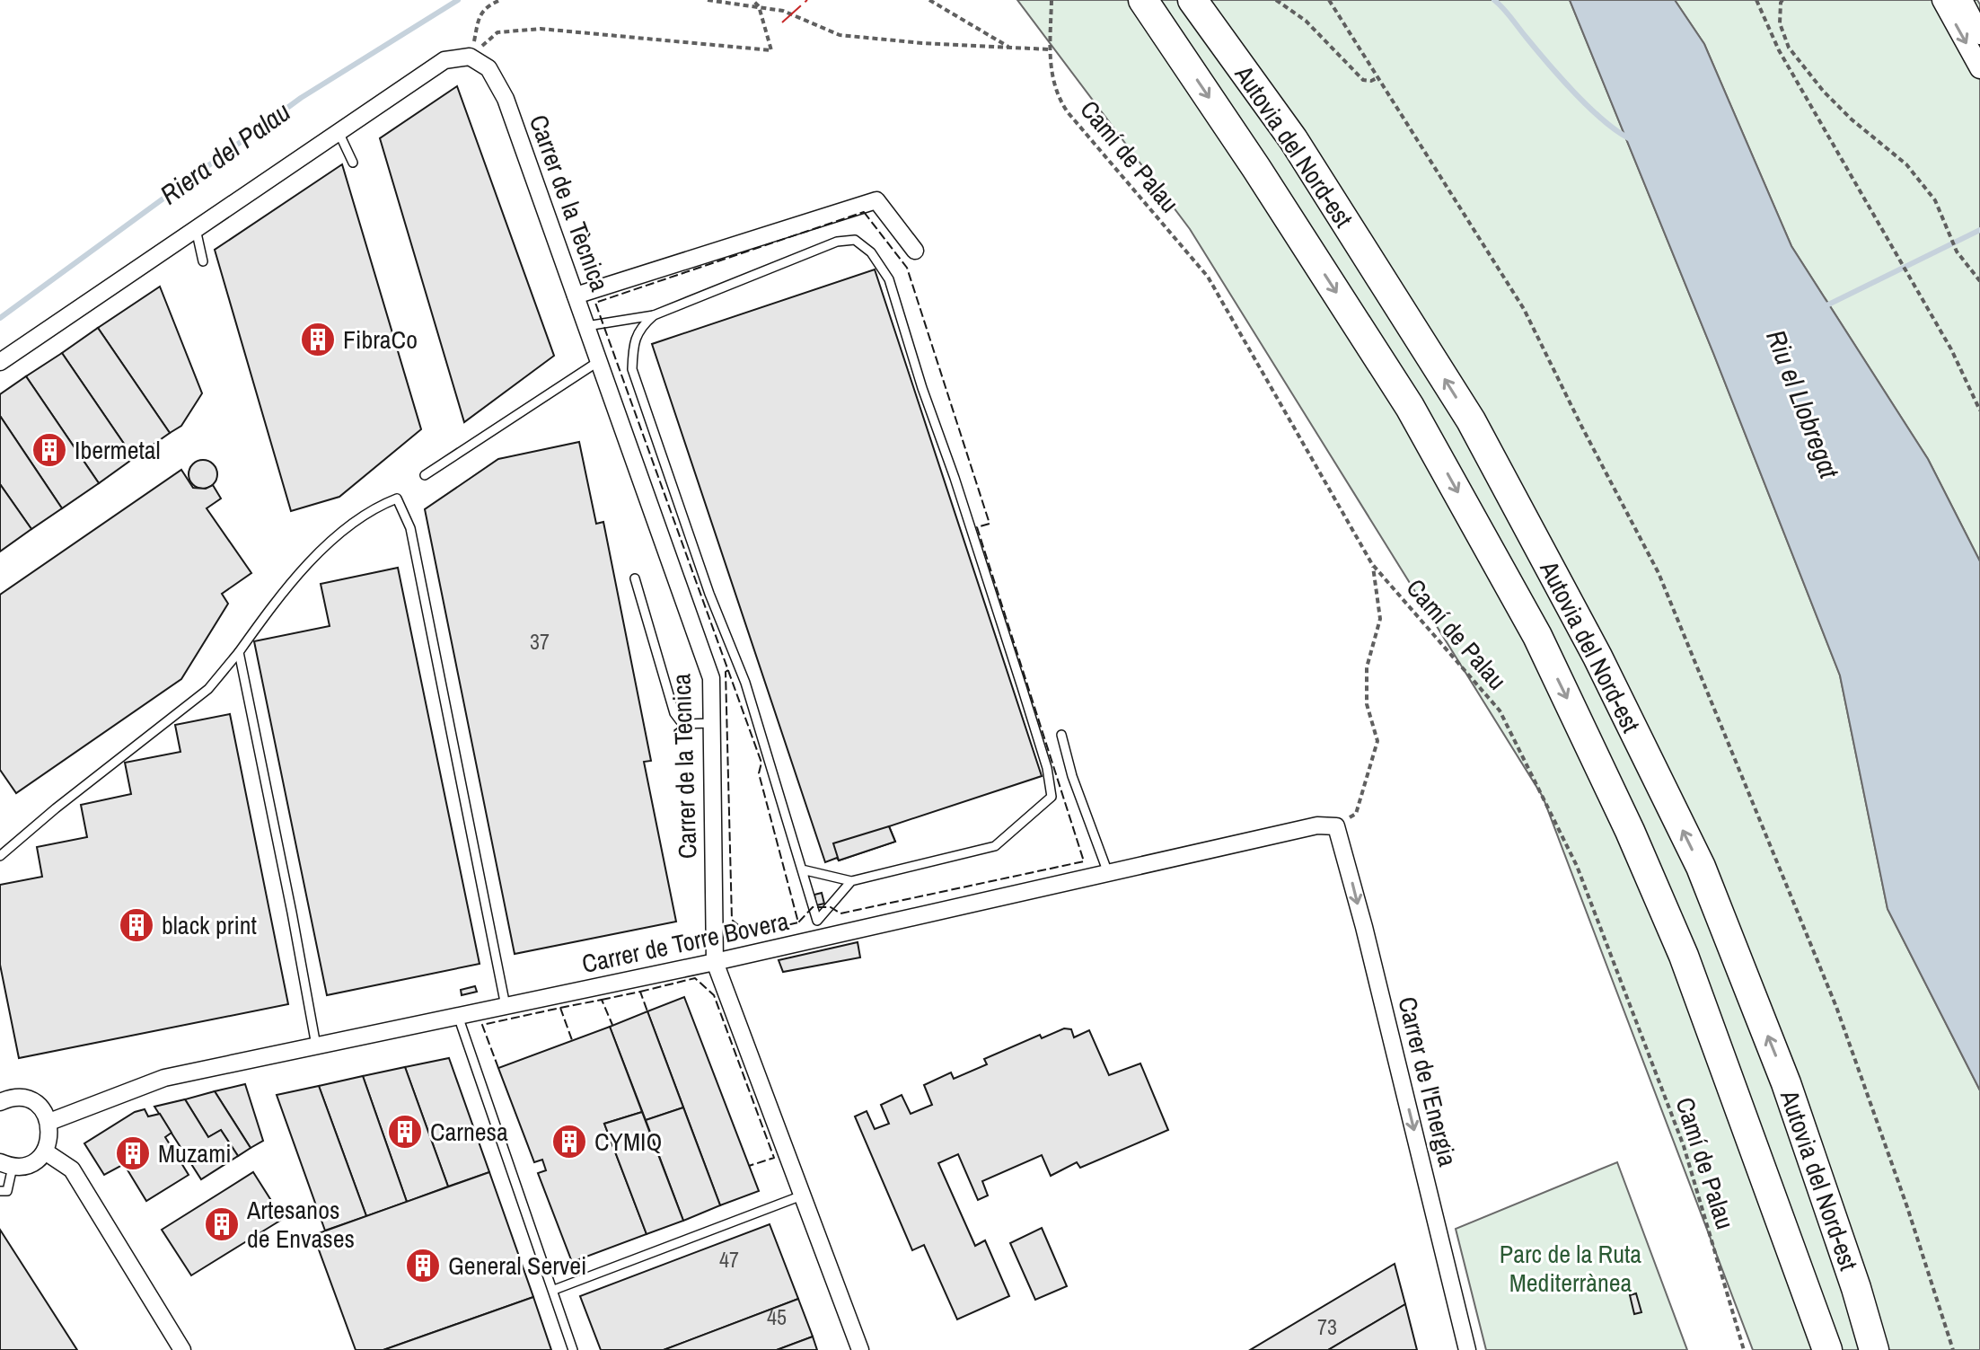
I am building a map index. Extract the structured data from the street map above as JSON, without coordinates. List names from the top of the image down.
{
  "streets": {
    "highway": ["Autovia del Nord-est"],
    "street": ["Carrer de la Tècnica", "Carrer de Torre Bovera", "Carrer de l'Energia"],
    "path": ["Camí de Palau"]
  },
  "crossings": [
    ["Carrer de la Tècnica", "Carrer de Torre Bovera"],
    ["Carrer de Torre Bovera", "Carrer de l'Energia"]
  ],
  "one_way": ["Carrer de l'Energia"],
  "water": ["Riera del Palau", "Riu el Llobregat"],
  "parks": ["Parc de la Ruta Mediterrànea"],
  "places": {
    "building": [
      "FibraCo",
      "Ibermetal",
      "black print",
      "Carnesa",
      "CYMIQ",
      "Muzami",
      "Artesanos de Envases",
      "General Servei"
    ]
  },
  "house_numbers": [
    "37",
    "47",
    "45",
    "73"
  ]
}
